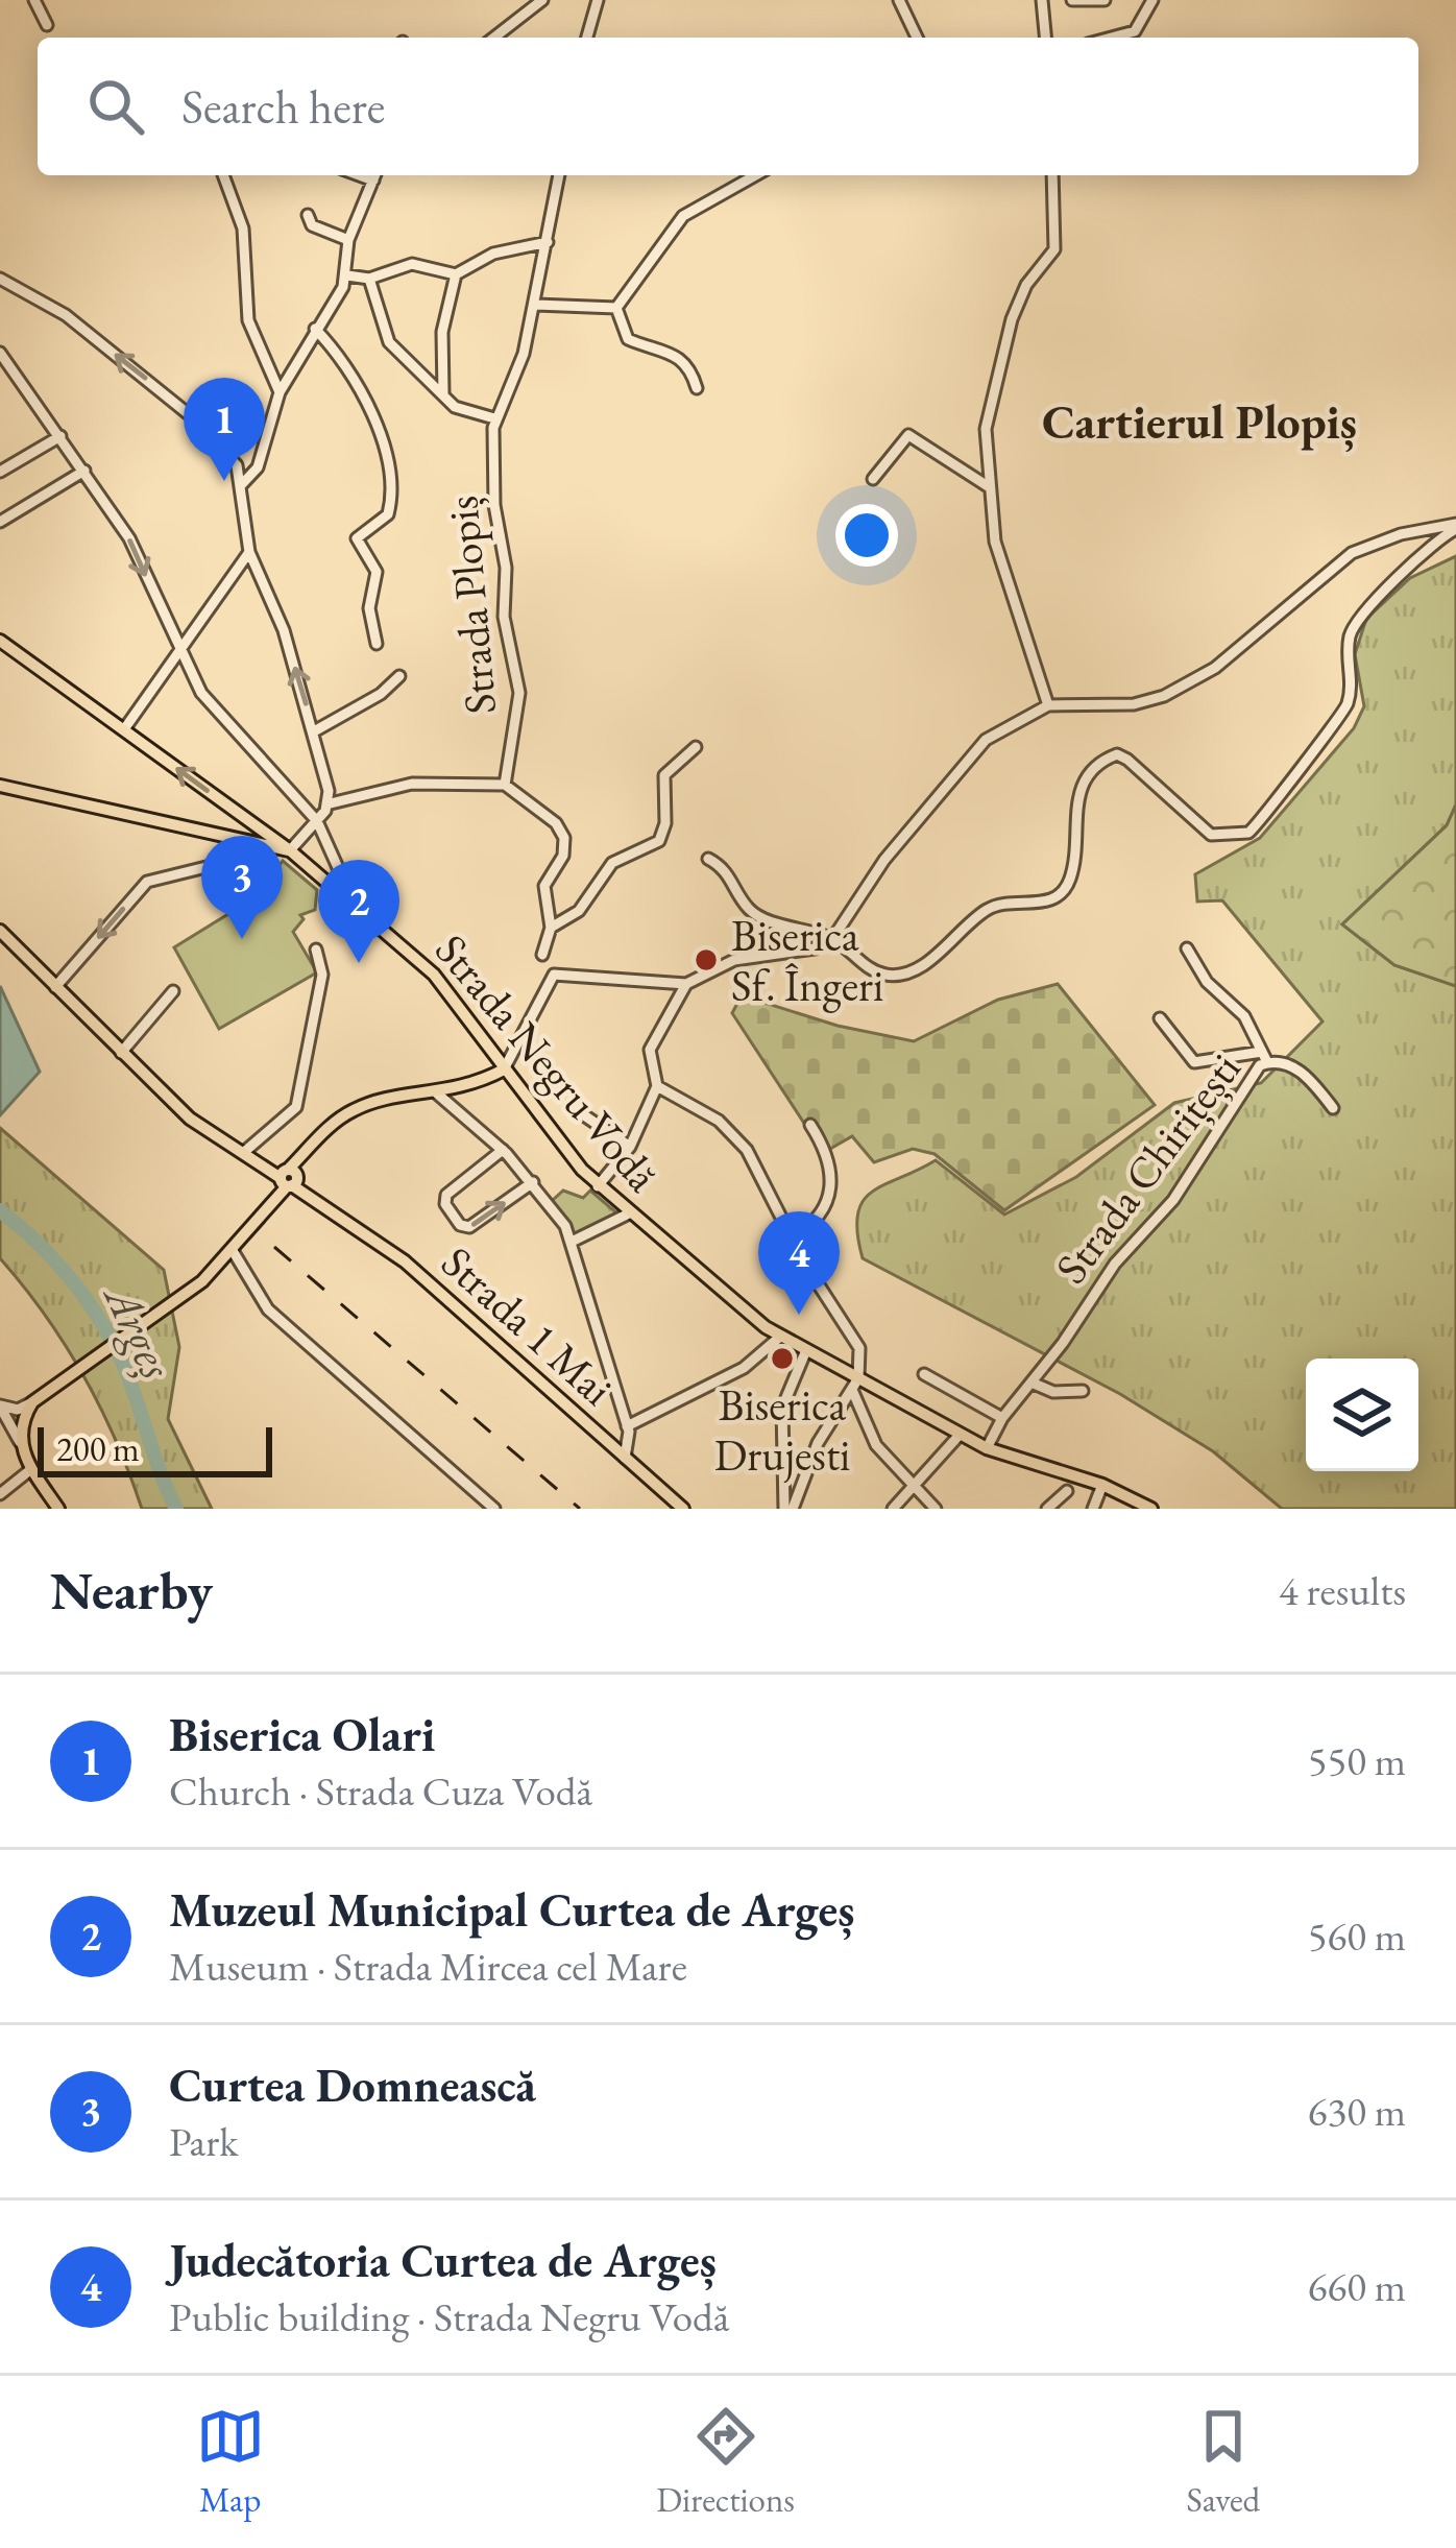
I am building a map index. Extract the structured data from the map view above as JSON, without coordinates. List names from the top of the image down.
{
  "streets": {
    "main road": ["Strada Negru Vodă", "Strada 1 Mai"],
    "street": ["Strada Plopiș", "Strada Chirițești"]
  },
  "crossings": [
    ["Strada Negru Vodă", "Strada Chirițești"]
  ],
  "districts": ["Cartierul Plopiș"],
  "water": ["Argeș"],
  "places": ["Biserica Sf. Îngeri", "Biserica Drujesti"],
  "scale_bar": "200 m",
  "page": {
    "search": "Search here",
    "pins": [
      "1",
      "3",
      "2",
      "4"
    ],
    "scale": "200 m",
    "heading": ["Nearby", "4 results"],
    "list": [
      {
        "mark": "1",
        "name": "Biserica Olari",
        "note": "Church · Strada Cuza Vodă",
        "value": "550 m"
      },
      {
        "mark": "2",
        "name": "Muzeul Municipal Curtea de Argeș",
        "note": "Museum · Strada Mircea cel Mare",
        "value": "560 m"
      },
      {
        "mark": "3",
        "name": "Curtea Domnească",
        "note": "Park",
        "value": "630 m"
      },
      {
        "mark": "4",
        "name": "Judecătoria Curtea de Argeș",
        "note": "Public building · Strada Negru Vodă",
        "value": "660 m"
      }
    ],
    "nav": ["Map", "Directions", "Saved"]
  }
}
